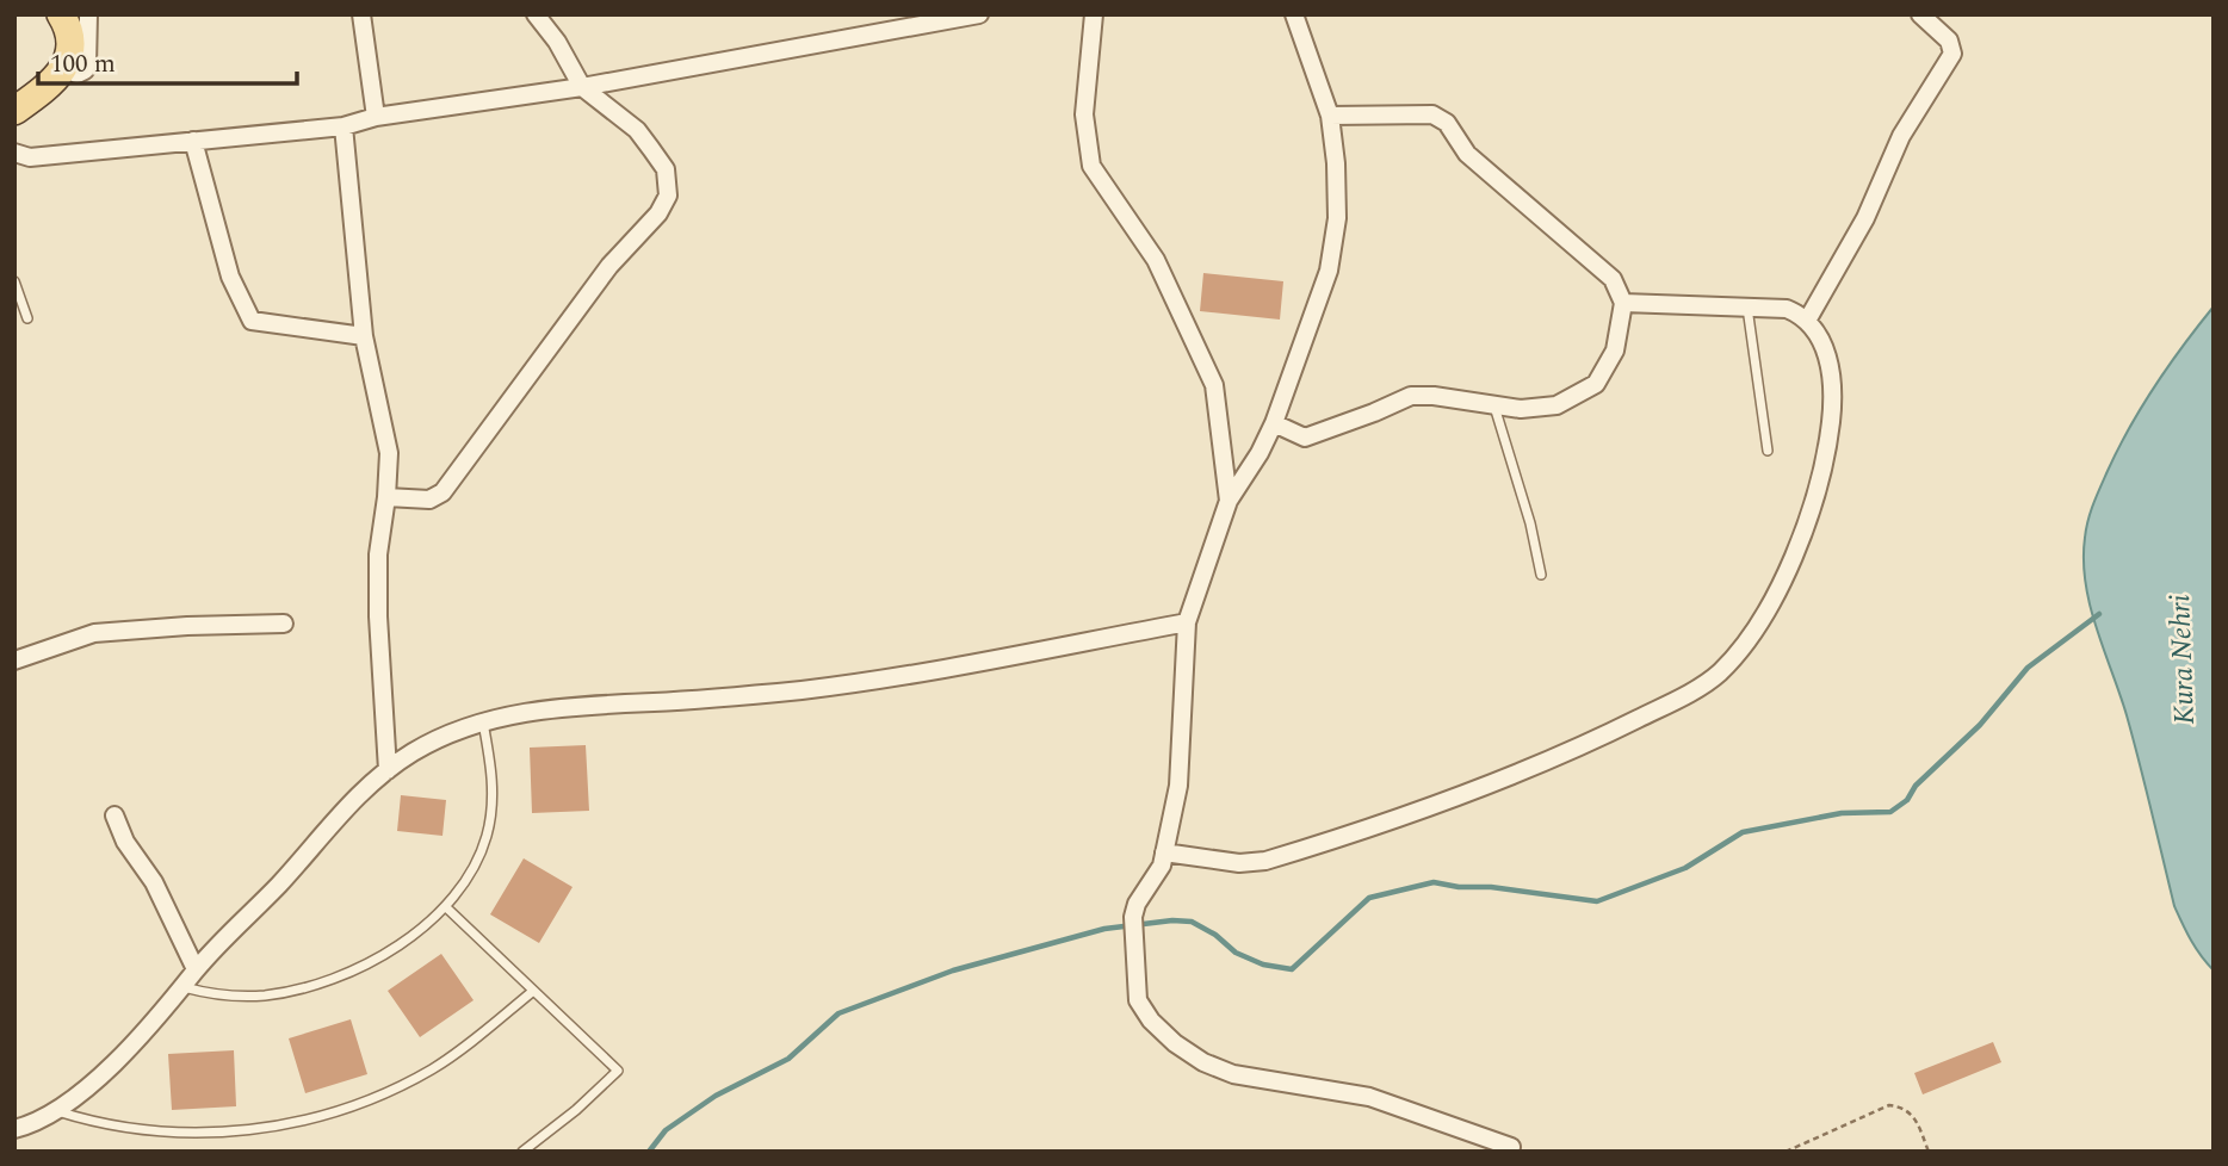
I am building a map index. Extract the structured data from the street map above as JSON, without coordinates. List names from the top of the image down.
{
  "water": ["Kura Nehri"],
  "scale_bar": "100 m"
}
